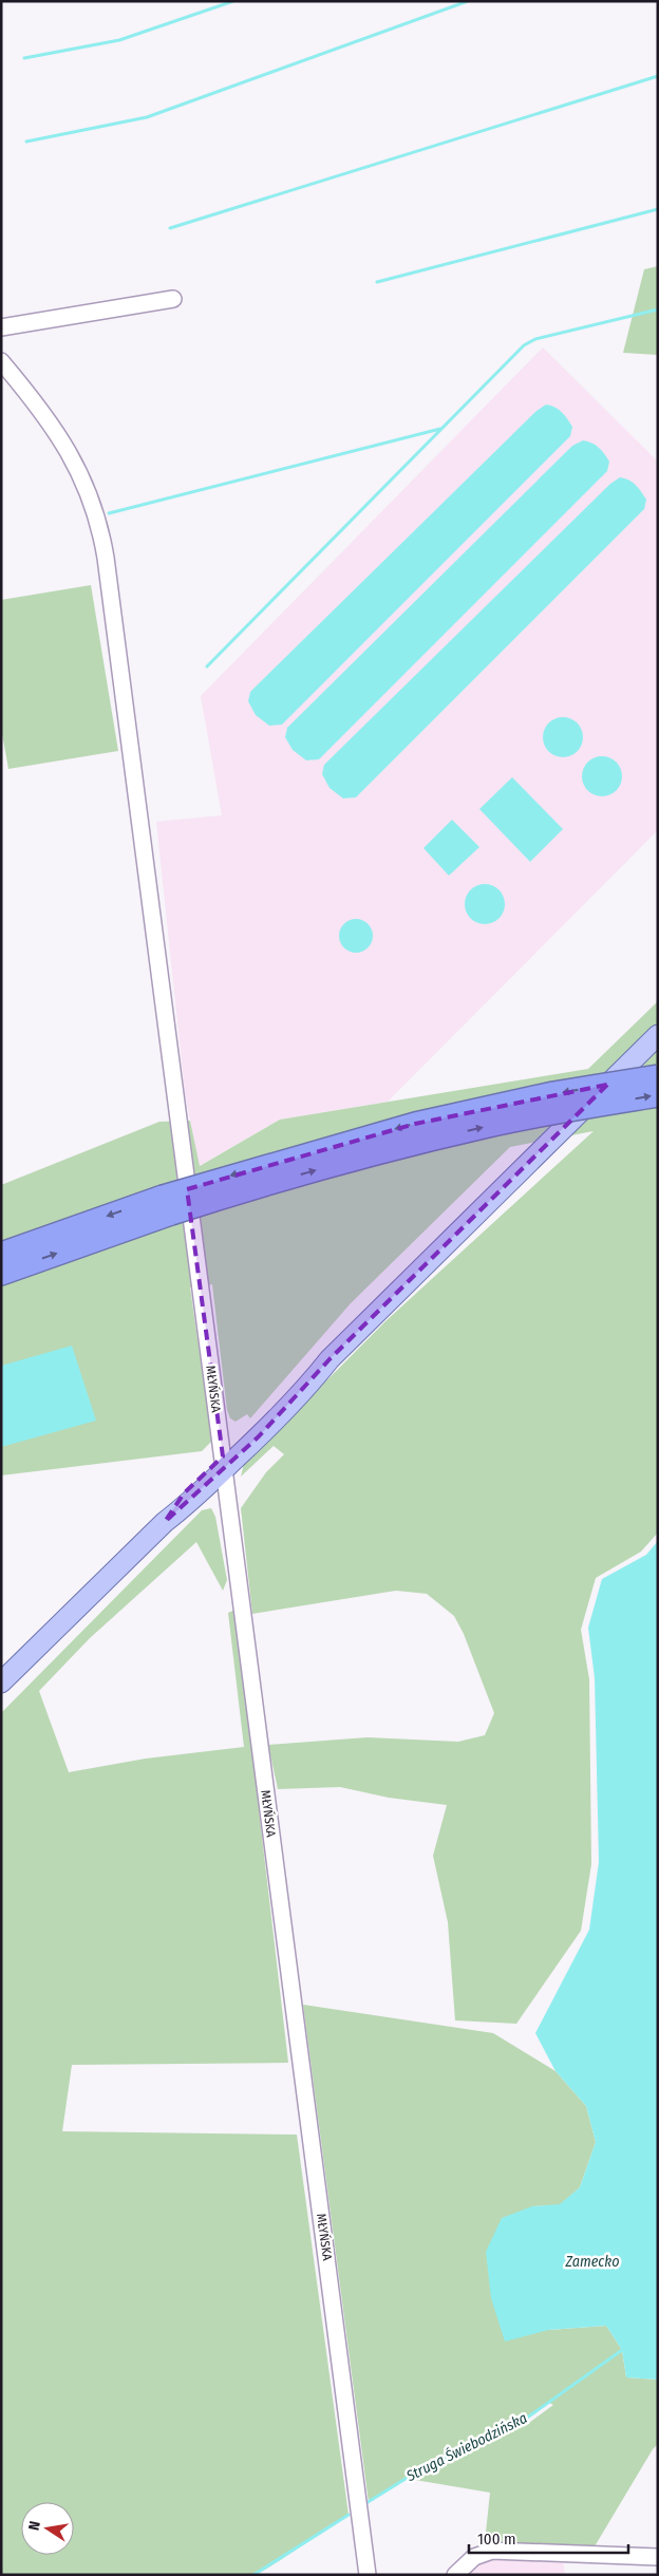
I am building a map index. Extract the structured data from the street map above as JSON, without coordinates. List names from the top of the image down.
{
  "streets": {
    "street": ["MŁYŃSKA"]
  },
  "water": ["Zamecko", "Struga Świebodzińska"],
  "scale_bar": "100 m",
  "north": "left"
}
